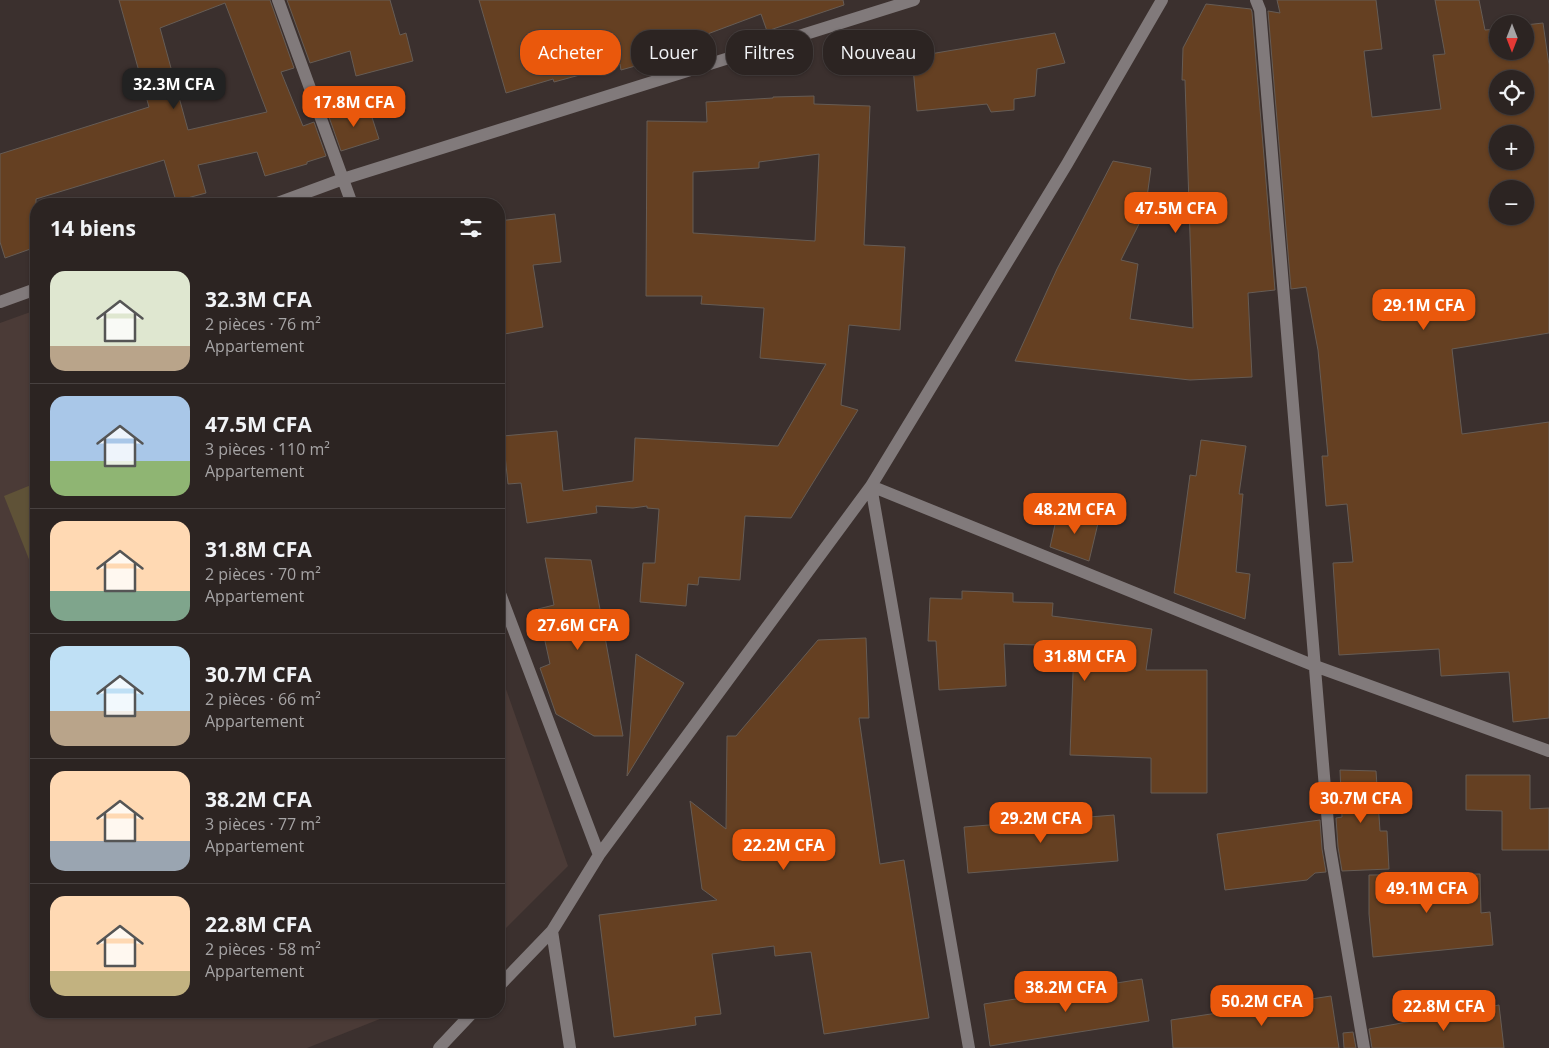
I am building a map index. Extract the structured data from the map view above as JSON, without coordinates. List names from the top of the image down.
{
  "north": "bottom",
  "page": {
    "map_buttons": ["+", "−"],
    "chip": [
      "Acheter",
      "Louer",
      "Filtres",
      "Nouveau"
    ],
    "price": [
      "32.3M CFA",
      "17.8M CFA",
      "47.5M CFA",
      "29.1M CFA",
      "48.2M CFA",
      "27.6M CFA",
      "31.8M CFA",
      "30.7M CFA",
      "29.2M CFA",
      "22.2M CFA",
      "49.1M CFA",
      "38.2M CFA",
      "50.2M CFA",
      "22.8M CFA"
    ],
    "heading": "14 biens",
    "list": [
      {
        "name": "32.3M CFA",
        "note": "2 pièces · 76 m² · Appartement"
      },
      {
        "name": "47.5M CFA",
        "note": "3 pièces · 110 m² · Appartement"
      },
      {
        "name": "31.8M CFA",
        "note": "2 pièces · 70 m² · Appartement"
      },
      {
        "name": "30.7M CFA",
        "note": "2 pièces · 66 m² · Appartement"
      },
      {
        "name": "38.2M CFA",
        "note": "3 pièces · 77 m² · Appartement"
      },
      {
        "name": "22.8M CFA",
        "note": "2 pièces · 58 m² · Appartement"
      }
    ]
  }
}
